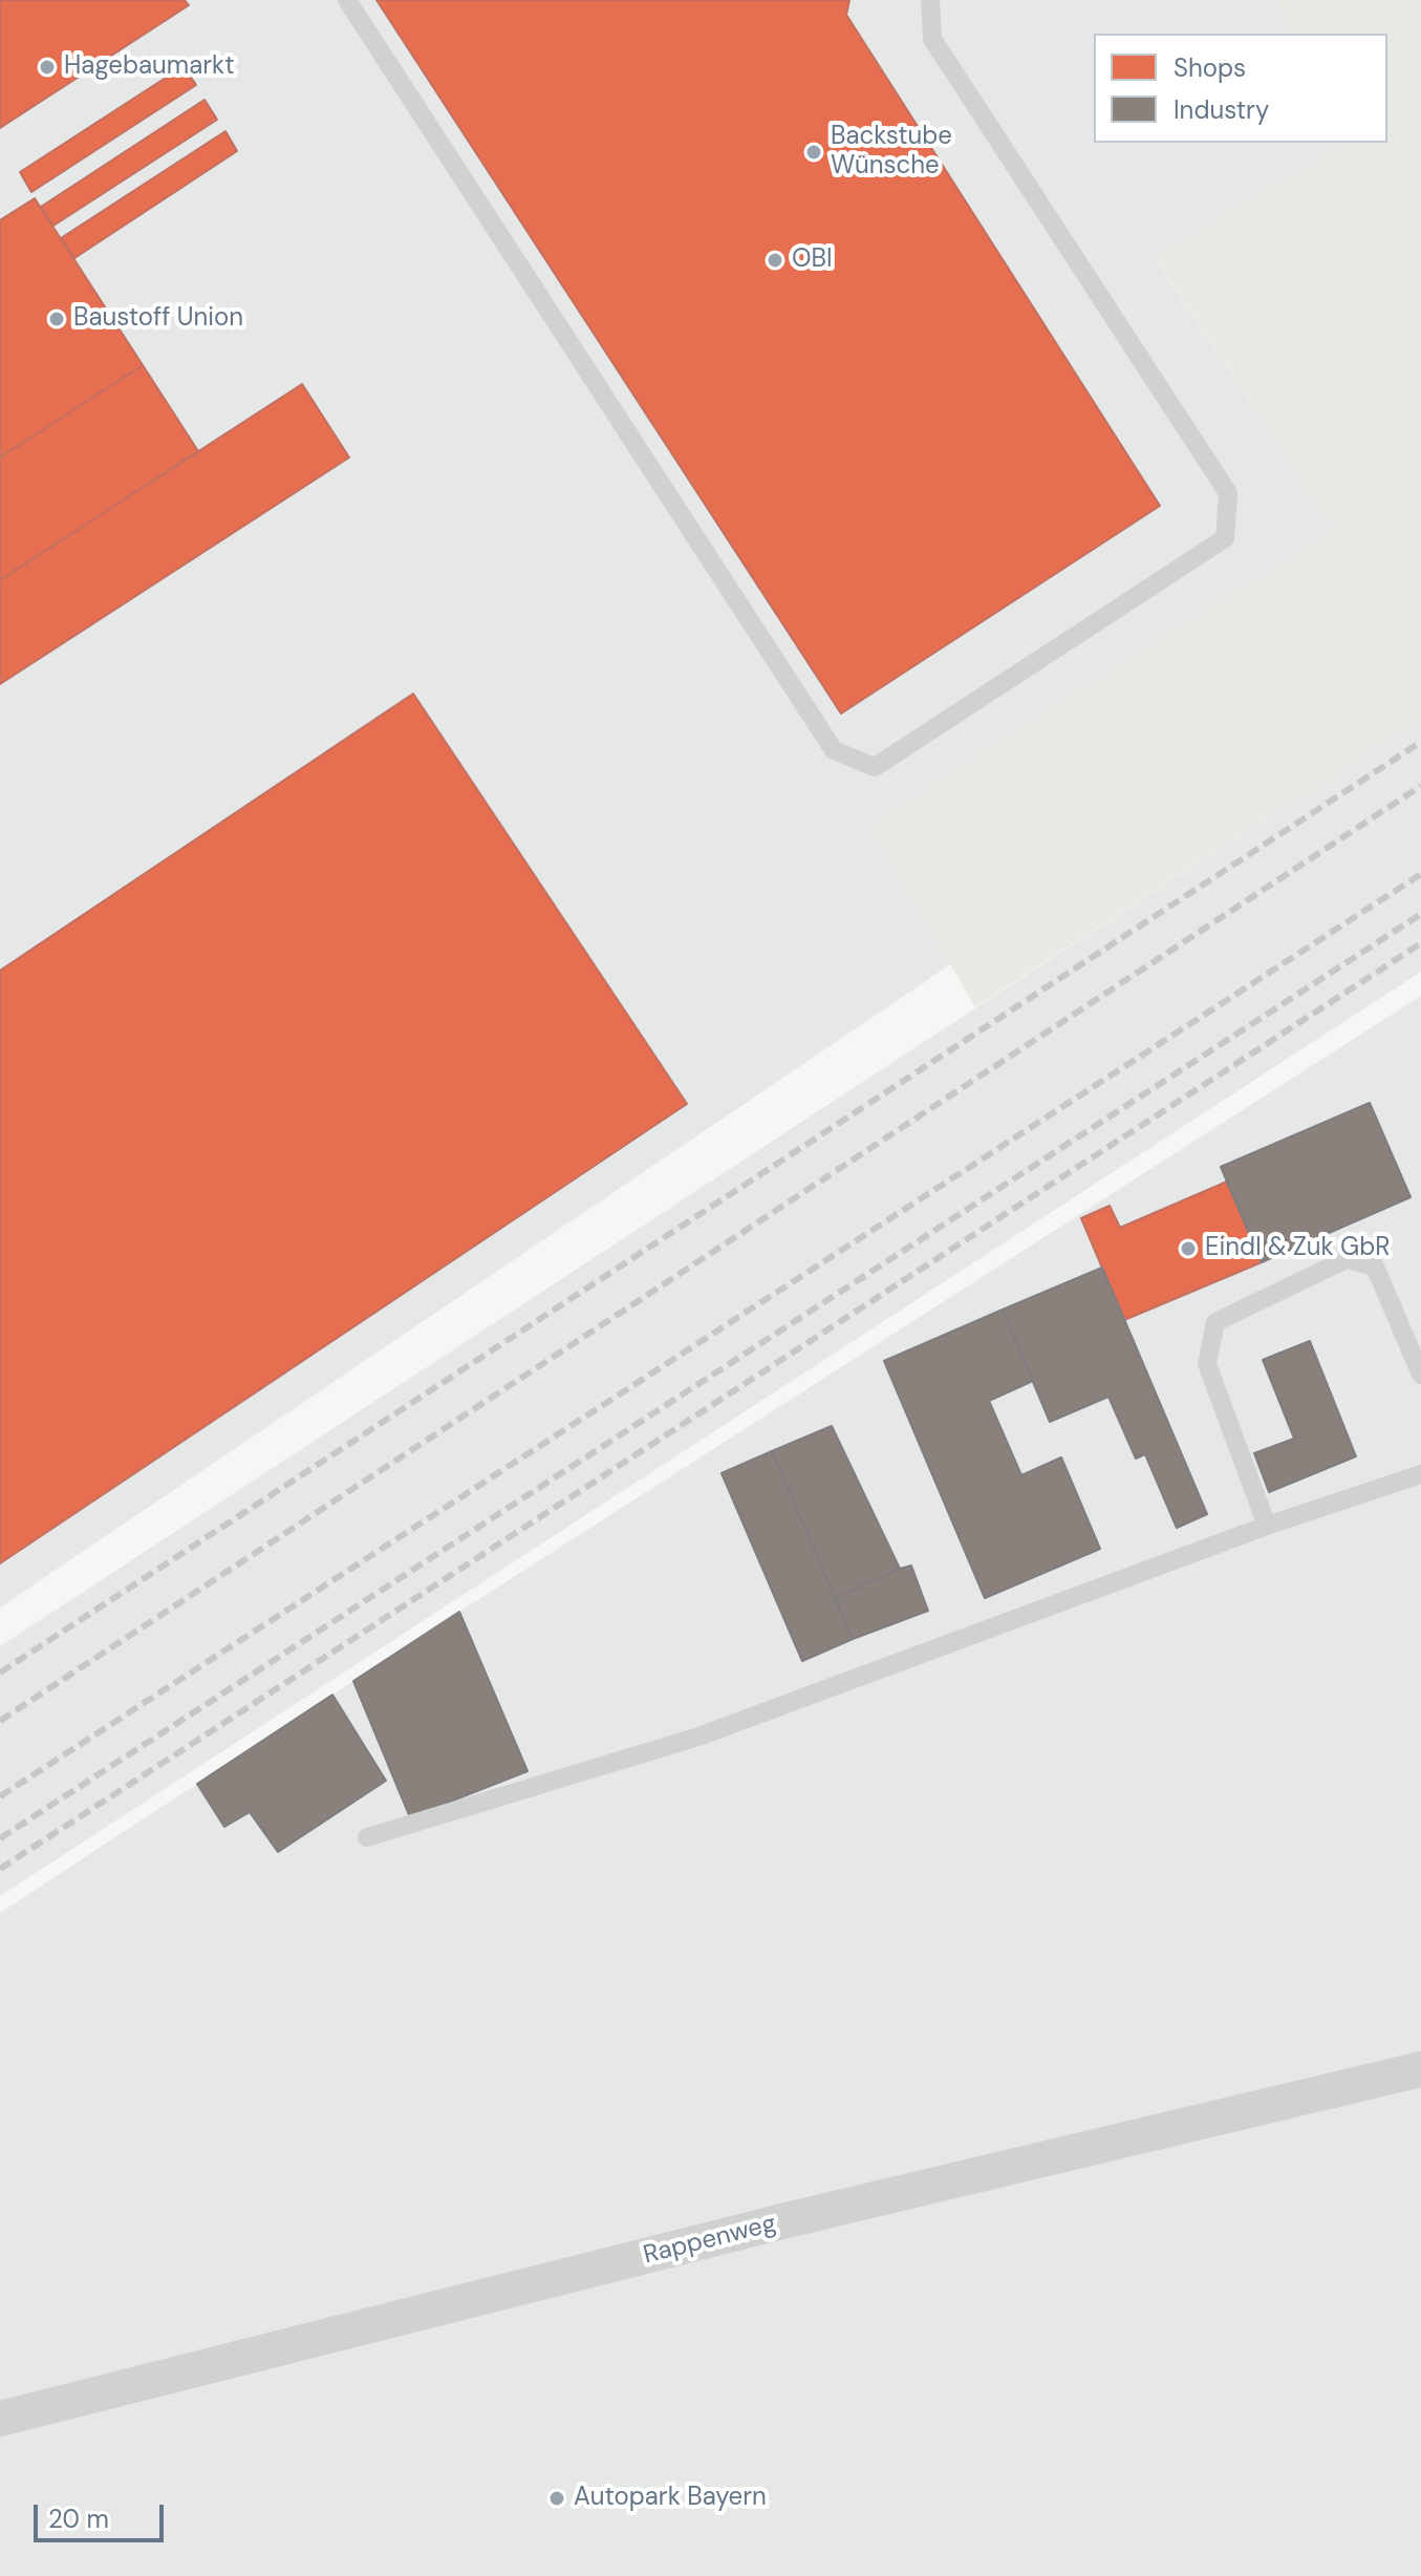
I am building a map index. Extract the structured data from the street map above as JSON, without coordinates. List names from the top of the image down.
{
  "streets": {
    "street": ["Rappenweg"]
  },
  "places": [
    "Hagebaumarkt",
    "Backstube Wünsche",
    "OBI",
    "Baustoff Union",
    "Eindl & Zuk GbR",
    "Autopark Bayern"
  ],
  "legend": ["Shops", "Industry"],
  "scale_bar": "20 m"
}
